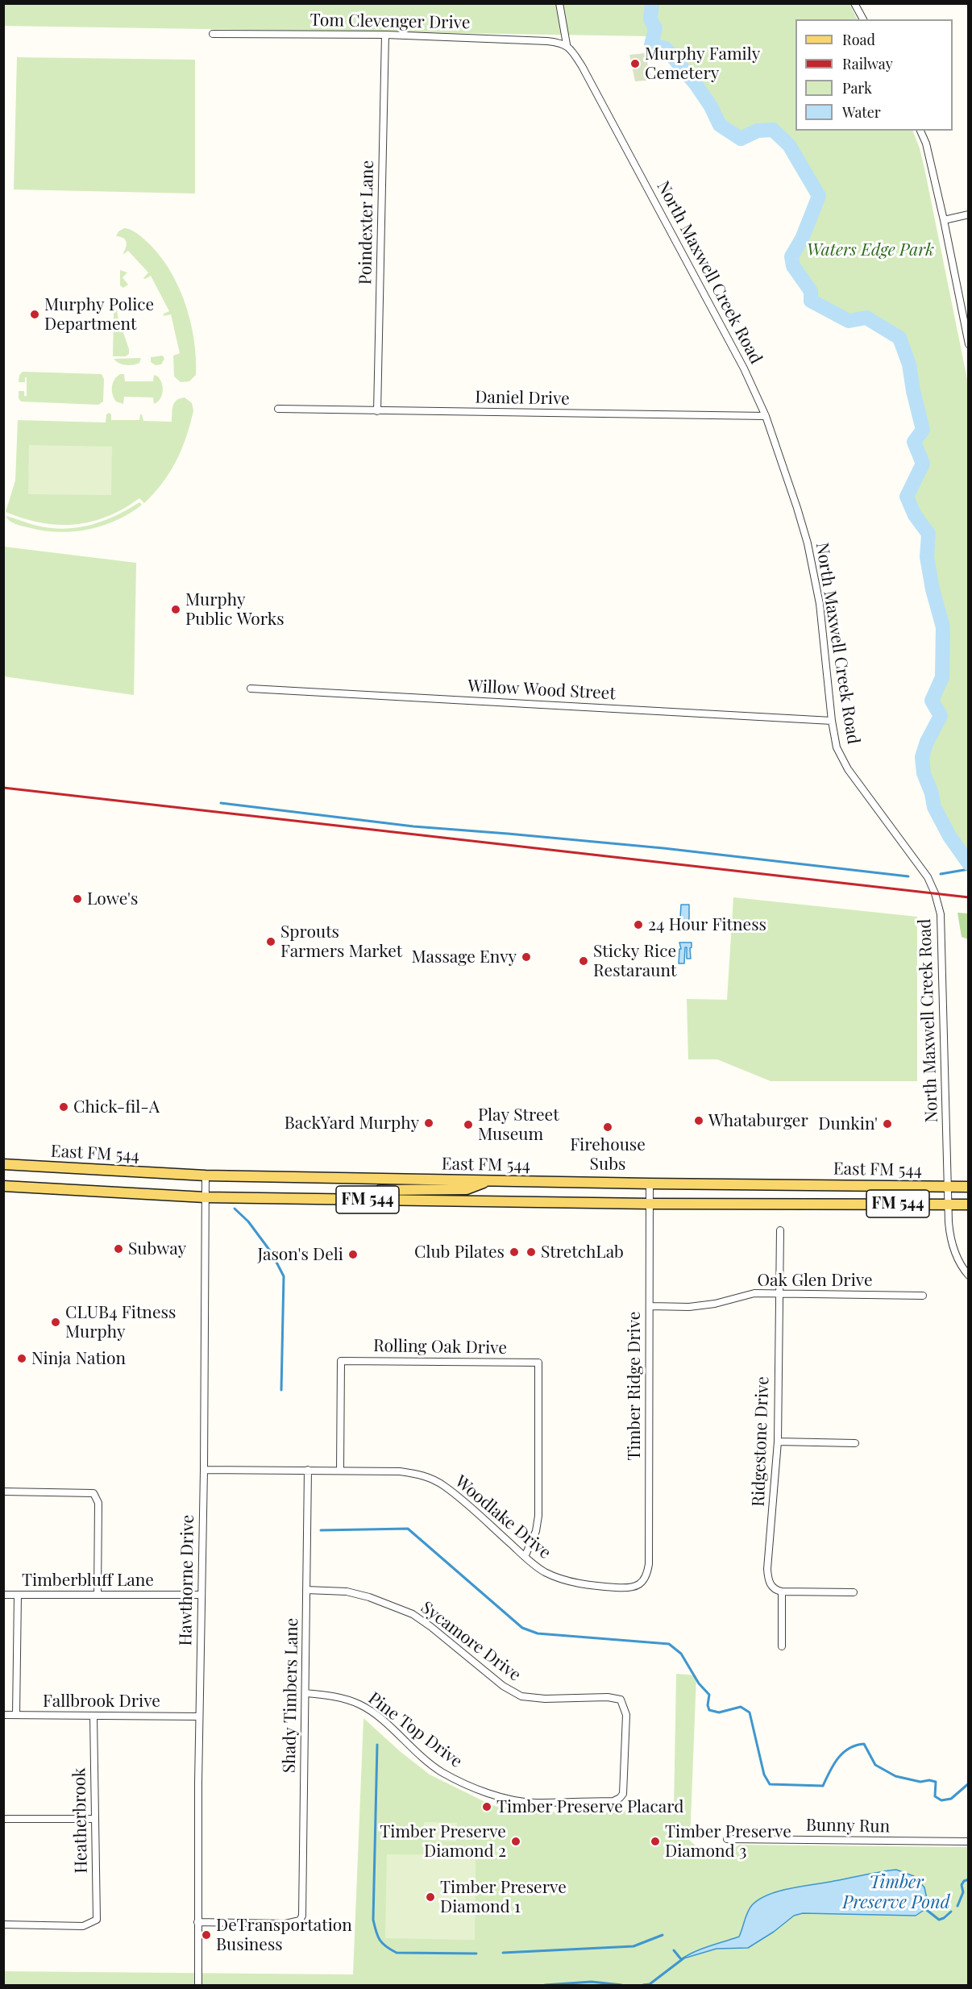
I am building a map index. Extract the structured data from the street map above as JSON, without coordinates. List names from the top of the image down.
{
  "streets": {
    "main road": ["East FM 544", "FM 544"],
    "street": [
      "Tom Clevenger Drive",
      "Poindexter Lane",
      "North Maxwell Creek Road",
      "Daniel Drive",
      "Willow Wood Street",
      "Oak Glen Drive",
      "Rolling Oak Drive",
      "Timber Ridge Drive",
      "Ridgestone Drive",
      "Woodlake Drive",
      "Timberbluff Lane",
      "Hawthorne Drive",
      "Sycamore Drive",
      "Shady Timbers Lane",
      "Fallbrook Drive",
      "Pine Top Drive",
      "Heatherbrook",
      "Bunny Run"
    ]
  },
  "crossings": [
    ["Tom Clevenger Drive", "Poindexter Lane"],
    ["Tom Clevenger Drive", "North Maxwell Creek Road"],
    ["Poindexter Lane", "Daniel Drive"],
    ["North Maxwell Creek Road", "Daniel Drive"],
    ["North Maxwell Creek Road", "Willow Wood Street"],
    ["North Maxwell Creek Road", "East FM 544"],
    ["East FM 544", "Timber Ridge Drive"],
    ["East FM 544", "Hawthorne Drive"],
    ["Oak Glen Drive", "Timber Ridge Drive"],
    ["Oak Glen Drive", "Ridgestone Drive"],
    ["Rolling Oak Drive", "Woodlake Drive"],
    ["Timber Ridge Drive", "Woodlake Drive"],
    ["Woodlake Drive", "Hawthorne Drive"],
    ["Woodlake Drive", "Shady Timbers Lane"],
    ["Timberbluff Lane", "Hawthorne Drive"],
    ["Hawthorne Drive", "Shady Timbers Lane"],
    ["Hawthorne Drive", "Fallbrook Drive"],
    ["Sycamore Drive", "Shady Timbers Lane"],
    ["Sycamore Drive", "Pine Top Drive"],
    ["Shady Timbers Lane", "Pine Top Drive"],
    ["Fallbrook Drive", "Heatherbrook"]
  ],
  "water": ["Timber Preserve Pond"],
  "parks": ["Waters Edge Park"],
  "places": [
    "Murphy Family Cemetery",
    "Murphy Police Department",
    "Murphy Public Works",
    "Lowe's",
    "24 Hour Fitness",
    "Sprouts Farmers Market",
    "Massage Envy",
    "Sticky Rice Restaraunt",
    "Chick-fil-A",
    "Whataburger",
    "BackYard Murphy",
    "Dunkin'",
    "Play Street Museum",
    "Firehouse Subs",
    "Subway",
    "Club Pilates",
    "StretchLab",
    "Jason's Deli",
    "CLUB4 Fitness Murphy",
    "Ninja Nation",
    "Timber Preserve Placard",
    "Timber Preserve Diamond 2",
    "Timber Preserve Diamond 3",
    "Timber Preserve Diamond 1",
    "DeTransportation Business"
  ],
  "legend": [
    "Road",
    "Railway",
    "Park",
    "Water"
  ]
}
